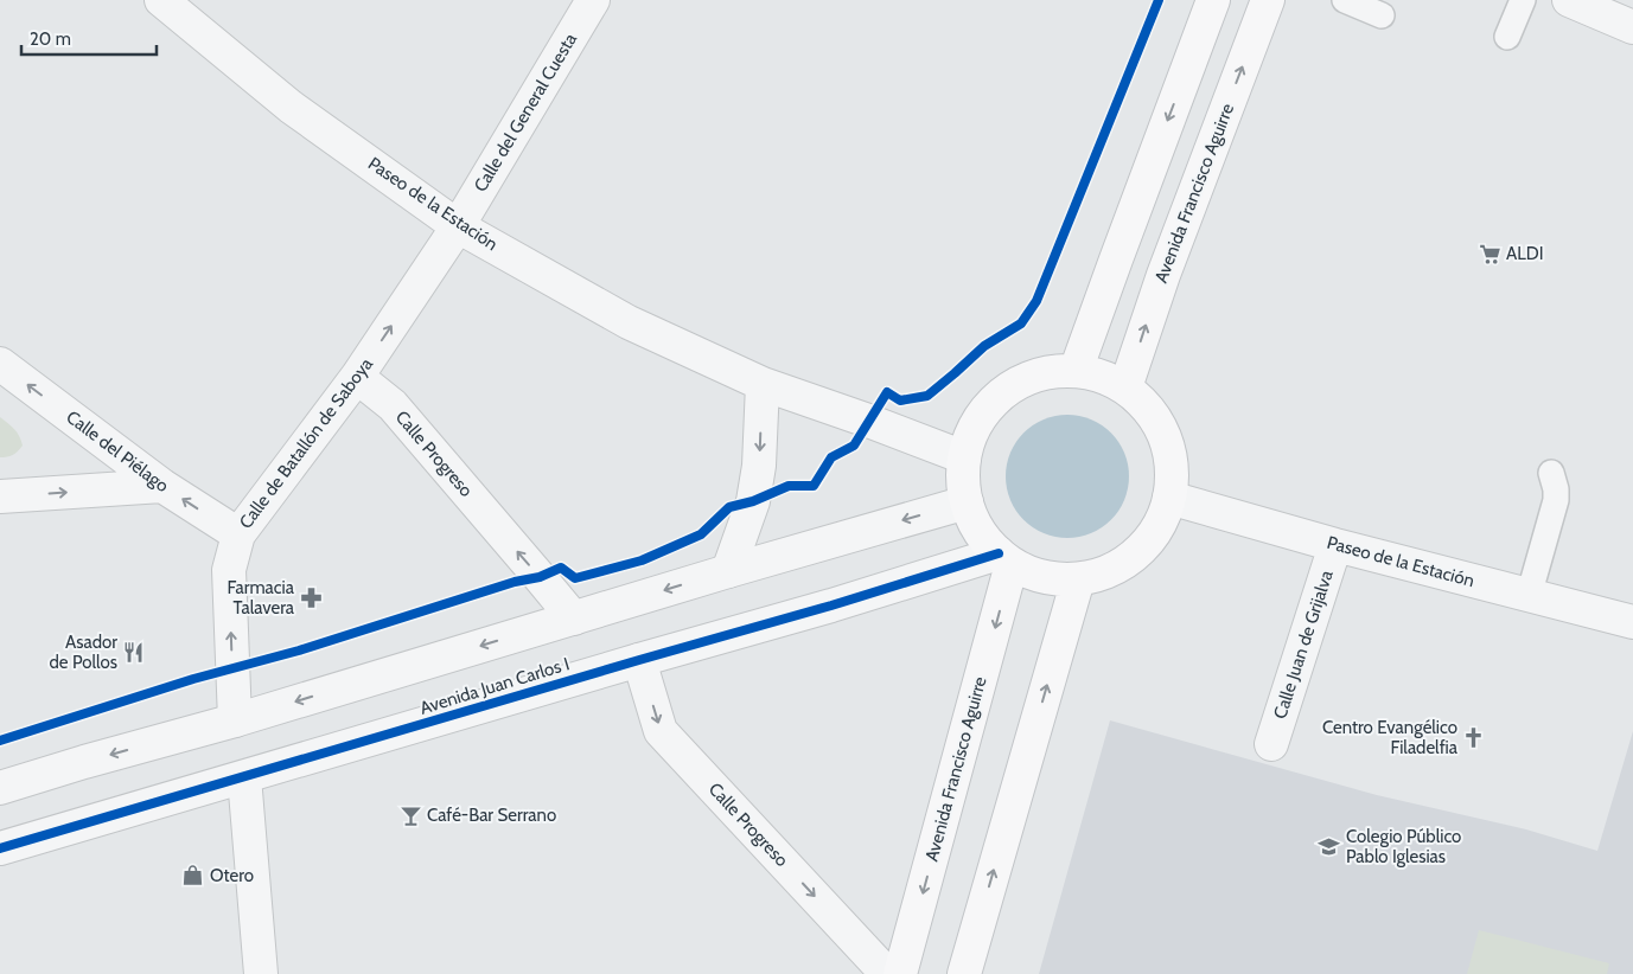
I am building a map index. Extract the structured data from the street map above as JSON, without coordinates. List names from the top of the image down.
{
  "streets": {
    "main road": ["Avenida Francisco Aguirre"],
    "street": [
      "Calle del General Cuesta",
      "Paseo de la Estación",
      "Calle de Batallón de Saboya",
      "Calle del Piélago",
      "Calle Progreso",
      "Calle Juan de Grijalva",
      "Avenida Juan Carlos I"
    ]
  },
  "crossings": [
    ["Calle del General Cuesta", "Paseo de la Estación"],
    ["Calle del General Cuesta", "Calle de Batallón de Saboya"],
    ["Avenida Francisco Aguirre", "Paseo de la Estación"],
    ["Avenida Francisco Aguirre", "Avenida Juan Carlos I"],
    ["Paseo de la Estación", "Calle de Batallón de Saboya"],
    ["Paseo de la Estación", "Calle Juan de Grijalva"],
    ["Paseo de la Estación", "Avenida Juan Carlos I"],
    ["Calle de Batallón de Saboya", "Calle del Piélago"],
    ["Calle de Batallón de Saboya", "Calle Progreso"],
    ["Calle Progreso", "Avenida Juan Carlos I"]
  ],
  "one_way": ["Calle de Batallón de Saboya", "Calle del Piélago"],
  "places": {
    "supermarket": ["ALDI"],
    "pharmacy": ["Farmacia Talavera"],
    "restaurant": ["Asador de Pollos"],
    "church": ["Centro Evangélico Filadelfia"],
    "bar": ["Café-Bar Serrano"],
    "school or university": ["Colegio Público Pablo Iglesias"],
    "shop": ["Otero"]
  },
  "scale_bar": "20 m"
}
